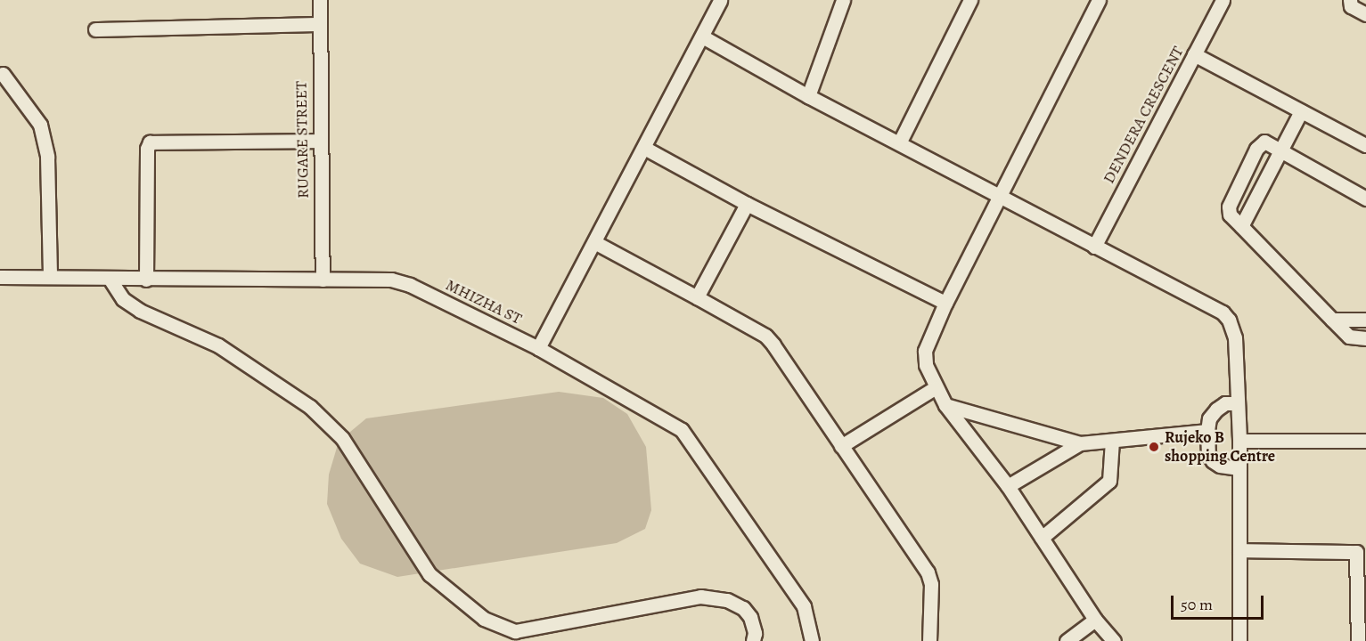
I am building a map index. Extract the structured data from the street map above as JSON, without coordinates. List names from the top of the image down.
{
  "streets": {
    "street": ["DENDERA CRESCENT", "RUGARE STREET", "MHIZHA ST"]
  },
  "crossings": [
    ["RUGARE STREET", "MHIZHA ST"]
  ],
  "places": ["Rujeko B shopping Centre"],
  "scale_bar": "50 m"
}
